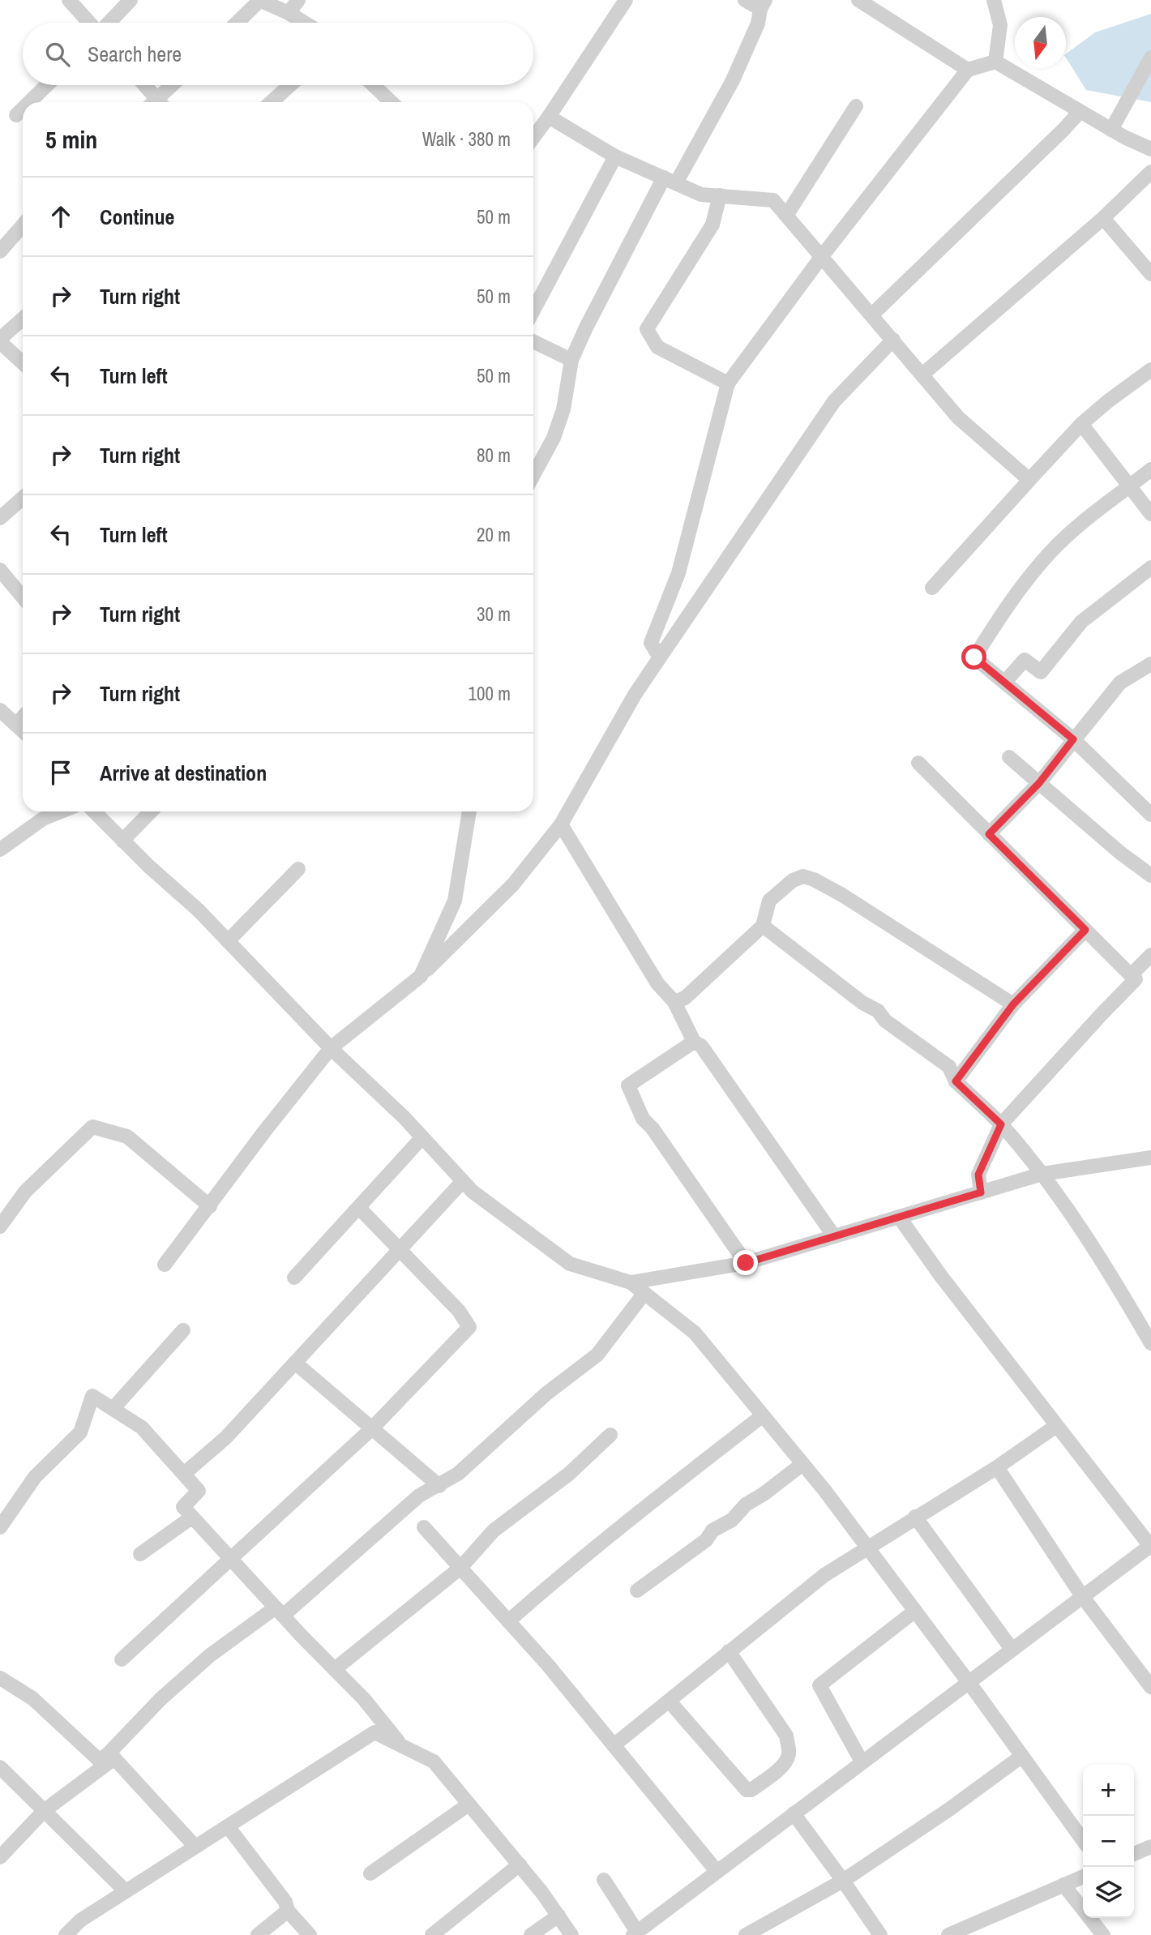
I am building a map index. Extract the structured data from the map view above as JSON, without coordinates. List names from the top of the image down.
{
  "north": "bottom",
  "page": {
    "search": "Search here",
    "heading": ["5 min", "Walk · 380 m"],
    "list": [
      ["Continue", "50 m"],
      ["Turn right", "50 m"],
      ["Turn left", "50 m"],
      ["Turn right", "80 m"],
      ["Turn left", "20 m"],
      ["Turn right", "30 m"],
      ["Turn right", "100 m"],
      "Arrive at destination"
    ],
    "map_buttons": ["+", "−"]
  }
}
